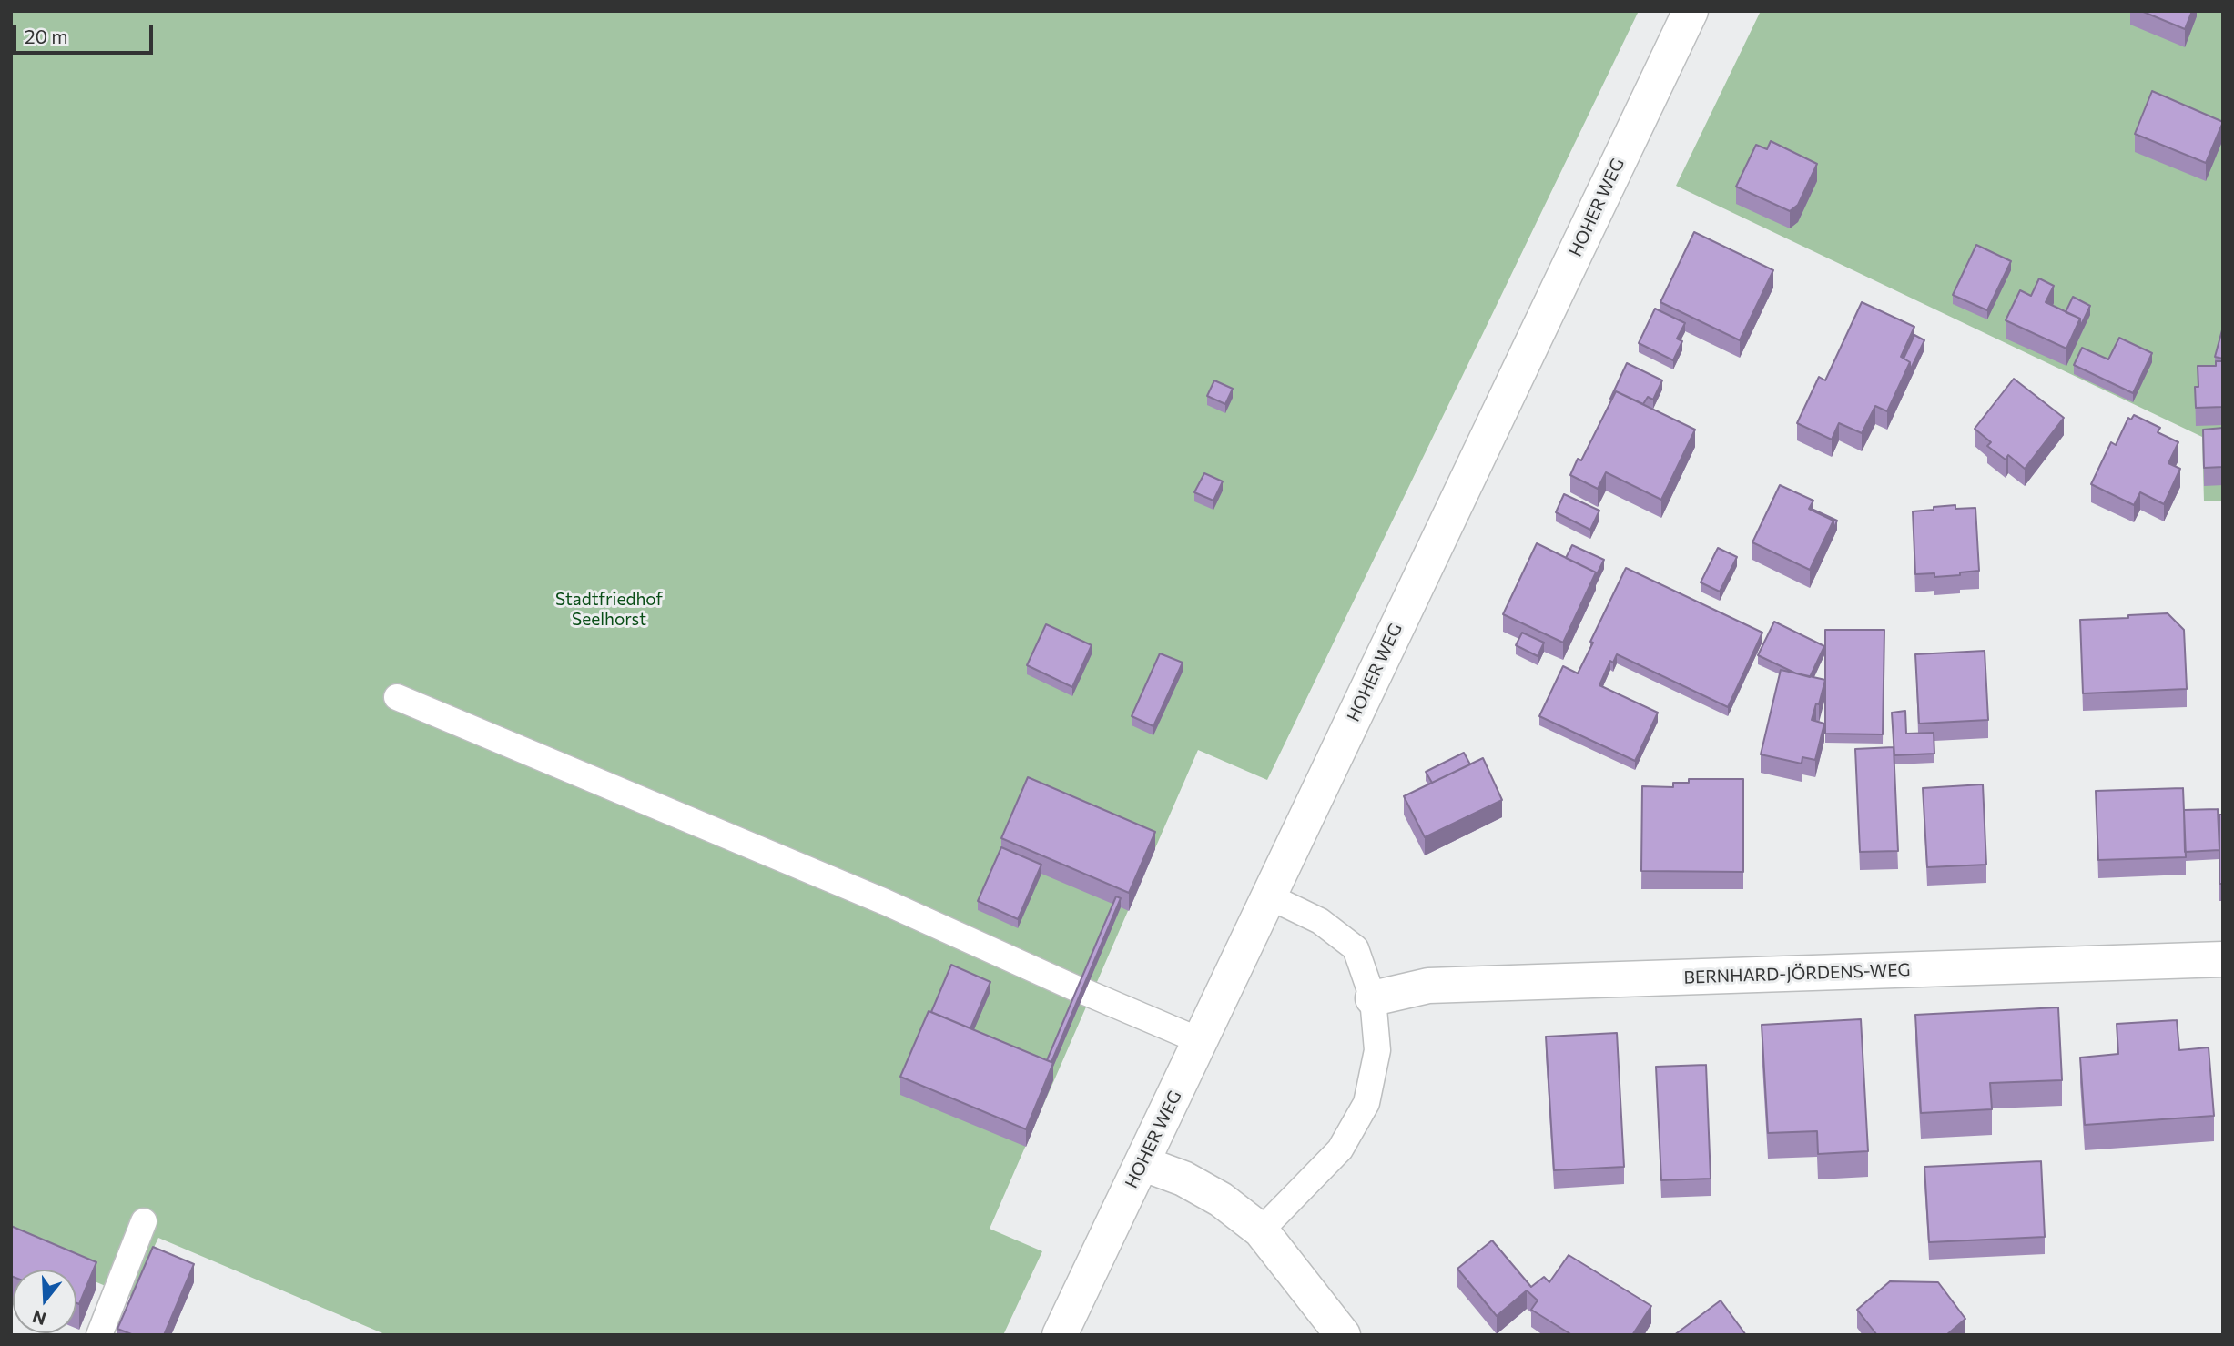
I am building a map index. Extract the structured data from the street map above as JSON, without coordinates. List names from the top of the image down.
{
  "streets": {
    "street": ["HOHER WEG", "BERNHARD-JÖRDENS-WEG"]
  },
  "parks": ["Stadtfriedhof Seelhorst"],
  "scale_bar": "20 m",
  "north": "bottom"
}
